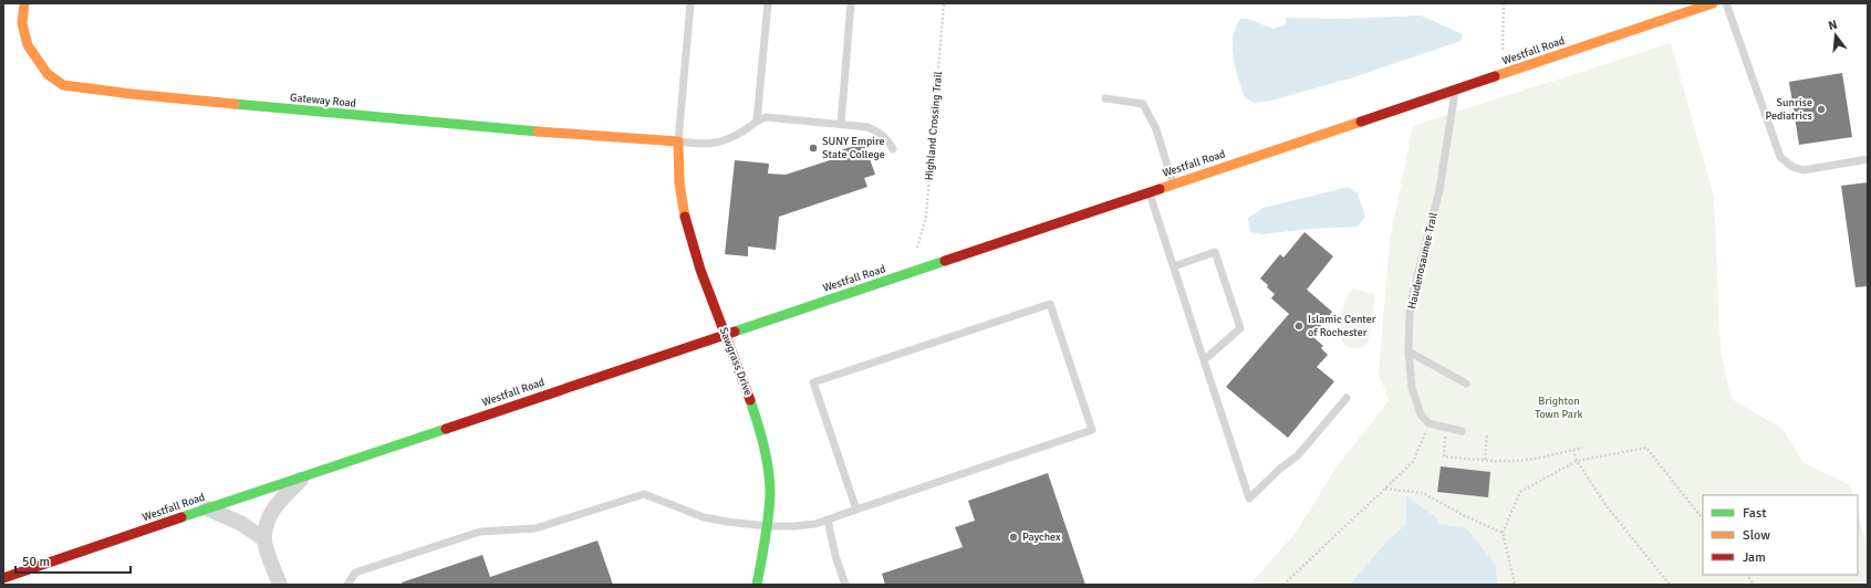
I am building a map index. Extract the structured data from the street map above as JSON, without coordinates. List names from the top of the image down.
{
  "streets": {
    "street": ["Westfall Road", "Gateway Road", "Sawgrass Drive"],
    "lane": ["Haudenosaunee Trail"],
    "path": ["Highland Crossing Trail"]
  },
  "crossings": [
    ["Westfall Road", "Haudenosaunee Trail"],
    ["Westfall Road", "Sawgrass Drive"],
    ["Gateway Road", "Sawgrass Drive"]
  ],
  "parks": ["Brighton Town Park"],
  "places": [
    "Sunrise Pediatrics",
    "SUNY Empire State College",
    "Islamic Center of Rochester",
    "Paychex"
  ],
  "legend": ["Fast", "Slow", "Jam"],
  "scale_bar": "50 m",
  "north": "top"
}
